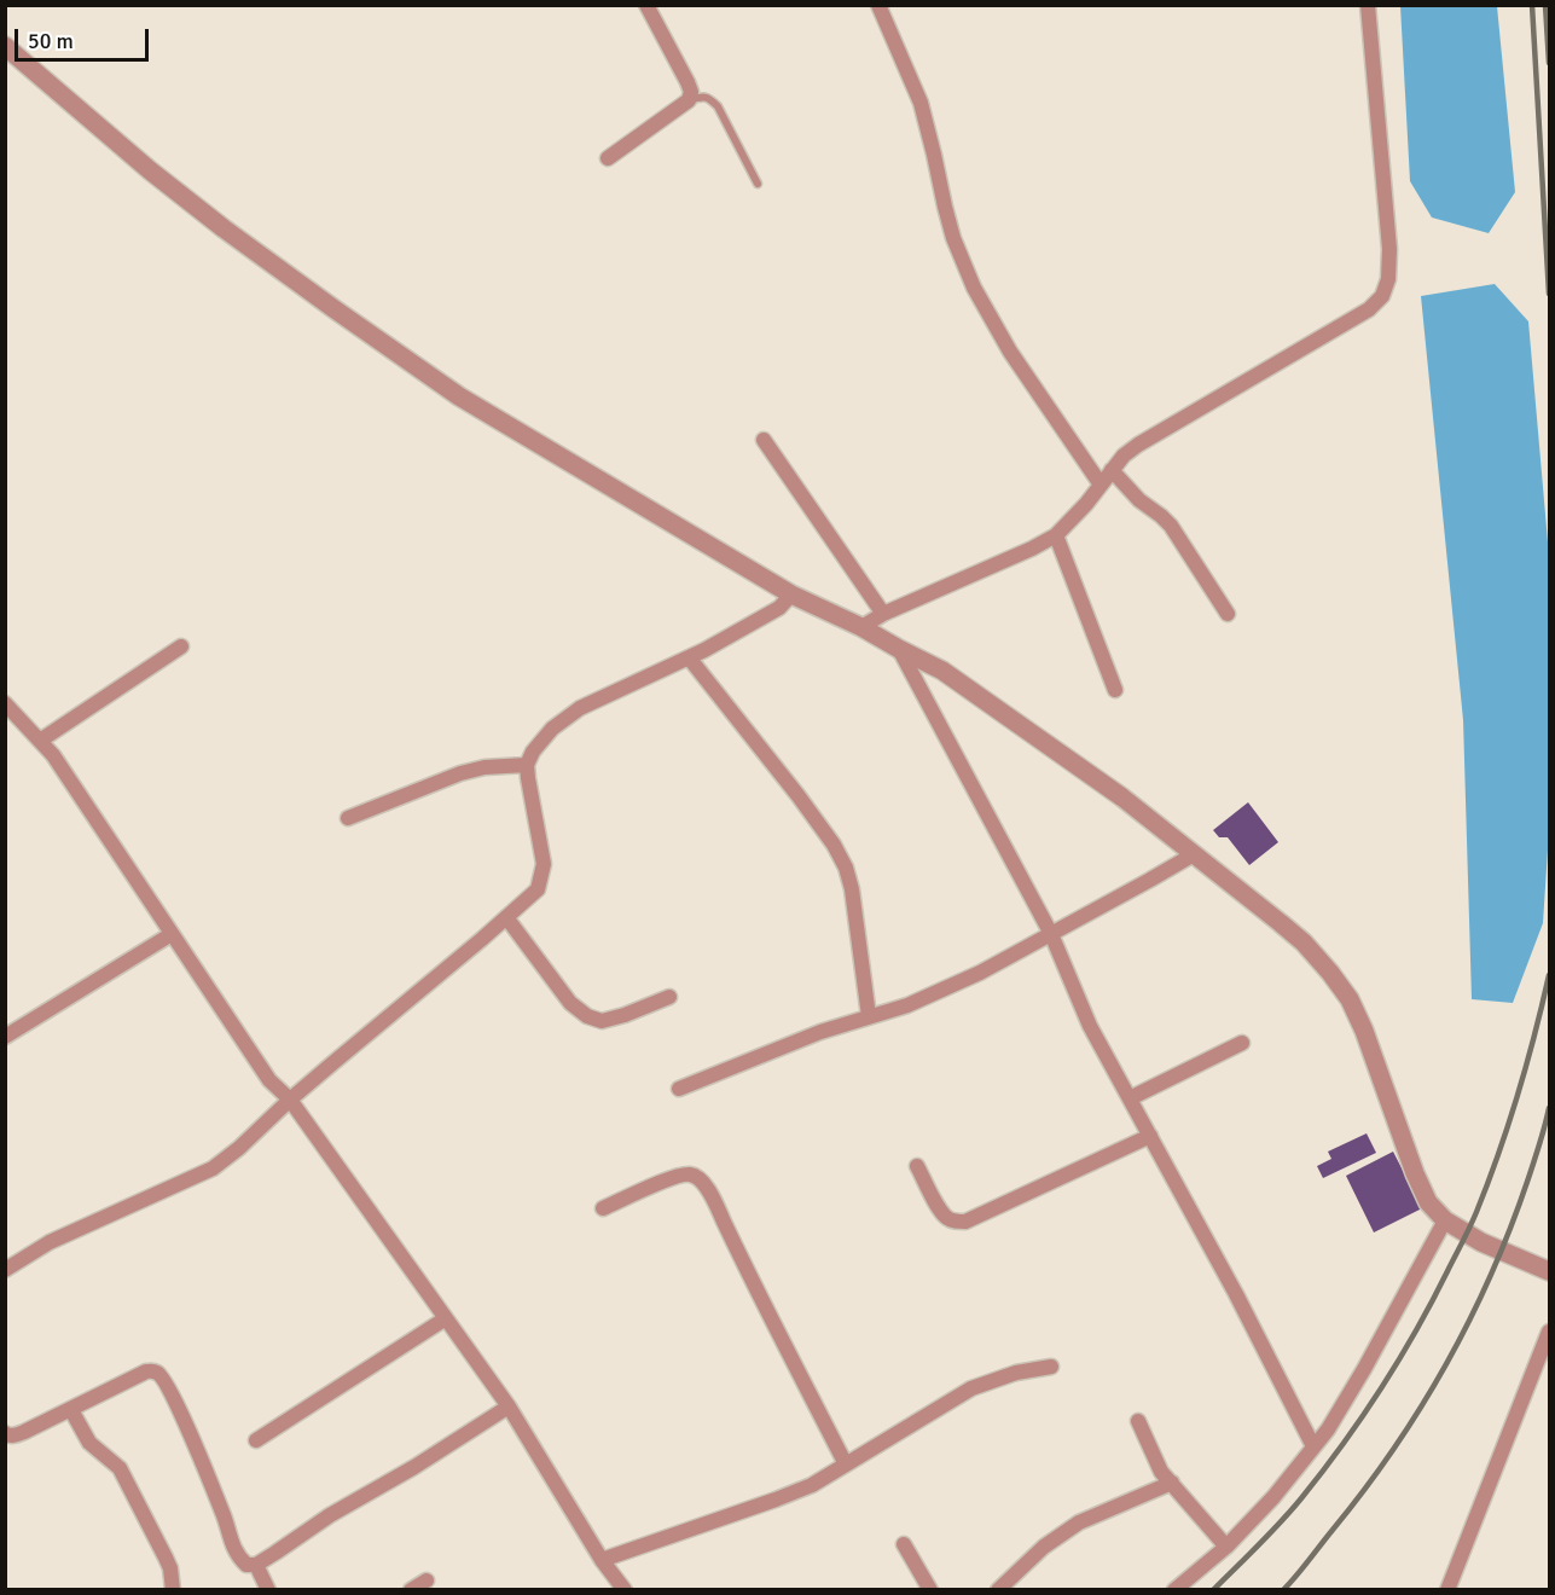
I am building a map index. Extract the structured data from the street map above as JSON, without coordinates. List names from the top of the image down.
{
  "scale_bar": "50 m"
}
